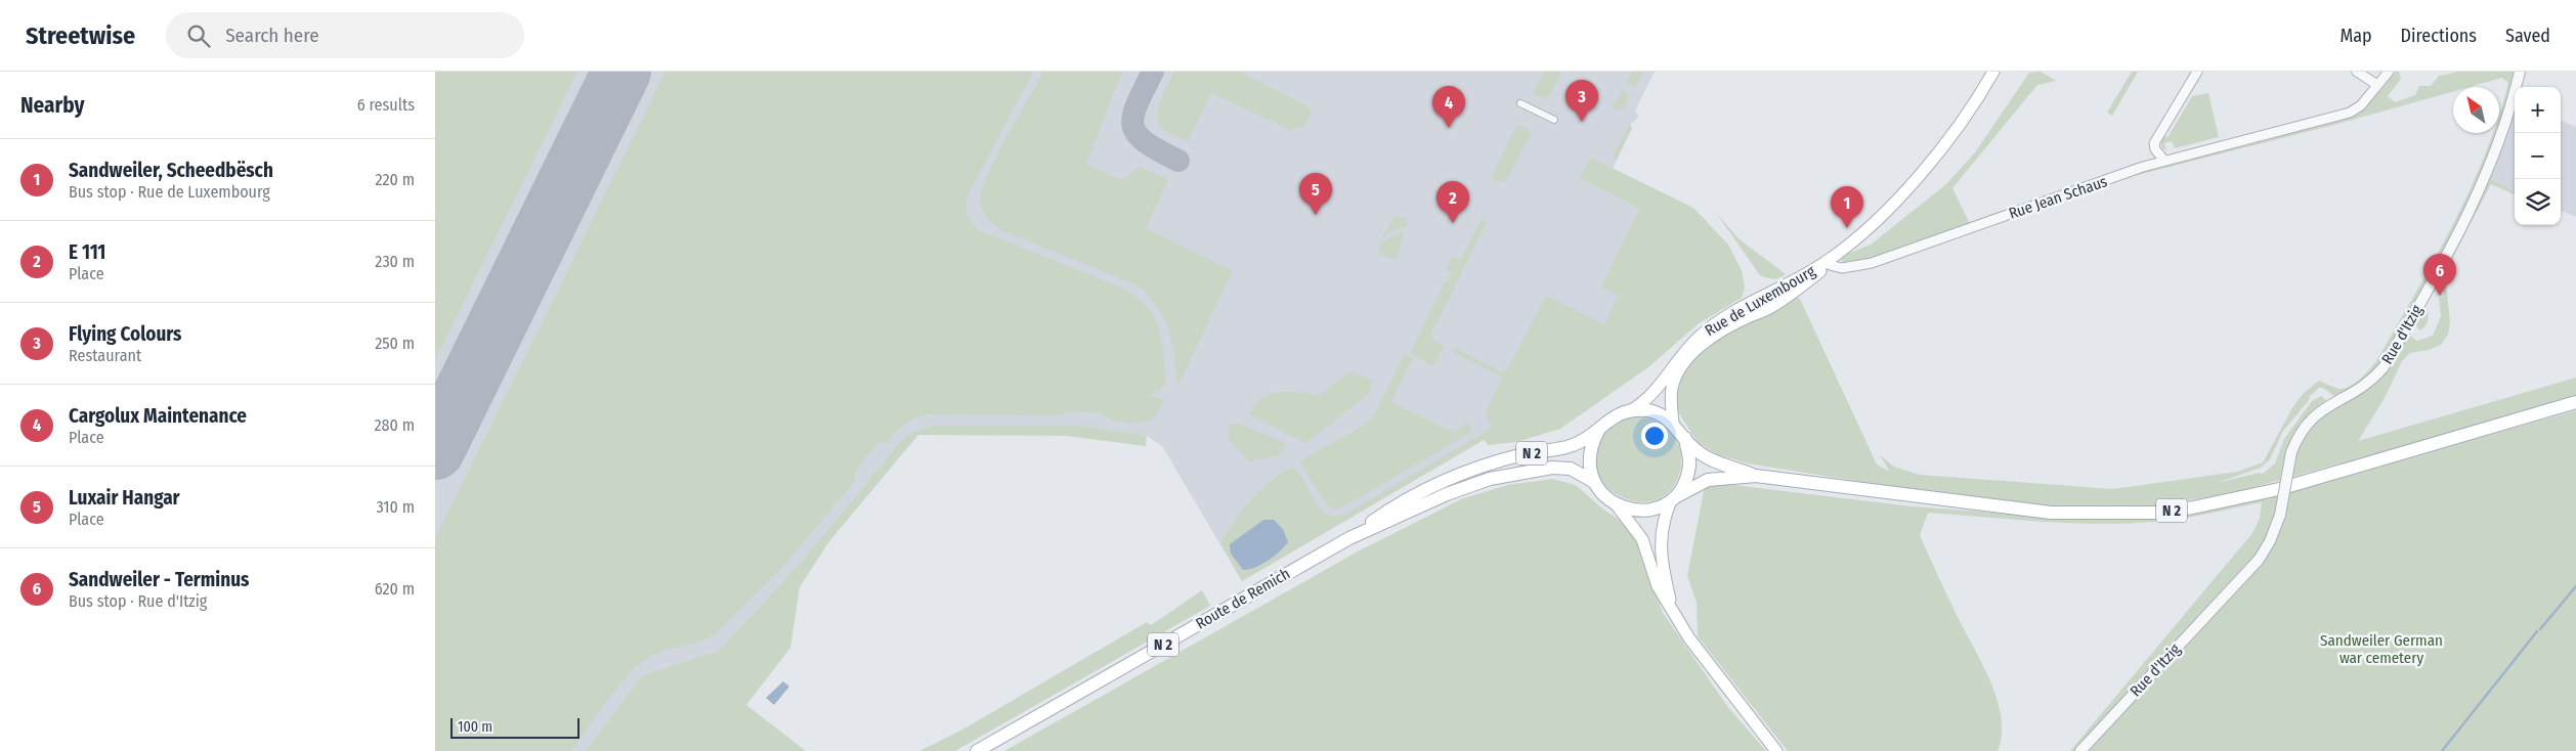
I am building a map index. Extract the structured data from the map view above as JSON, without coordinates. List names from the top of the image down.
{
  "streets": {
    "main road": ["Rue de Luxembourg", "N 2", "Route de Remich"],
    "street": ["Rue Jean Schaus", "Rue d'Itzig"]
  },
  "crossings": [
    ["Rue Jean Schaus", "Rue de Luxembourg"],
    ["Rue de Luxembourg", "N 2"],
    ["Rue de Luxembourg", "Route de Remich"],
    ["N 2", "Route de Remich"]
  ],
  "parks": ["Sandweiler German war cemetery"],
  "scale_bar": "100 m",
  "north": "top left",
  "page": {
    "header": "Streetwise",
    "search": "Search here",
    "nav": ["Map", "Directions", "Saved"],
    "heading": ["Nearby", "6 results"],
    "pins": [
      "3",
      "4",
      "5",
      "2",
      "1",
      "6"
    ],
    "map_buttons": ["+", "−"],
    "list": [
      {
        "mark": "1",
        "name": "Sandweiler, Scheedbësch",
        "note": "Bus stop · Rue de Luxembourg",
        "value": "220 m"
      },
      {
        "mark": "2",
        "name": "E 111",
        "note": "Place",
        "value": "230 m"
      },
      {
        "mark": "3",
        "name": "Flying Colours",
        "note": "Restaurant",
        "value": "250 m"
      },
      {
        "mark": "4",
        "name": "Cargolux Maintenance",
        "note": "Place",
        "value": "280 m"
      },
      {
        "mark": "5",
        "name": "Luxair Hangar",
        "note": "Place",
        "value": "310 m"
      },
      {
        "mark": "6",
        "name": "Sandweiler - Terminus",
        "note": "Bus stop · Rue d'Itzig",
        "value": "620 m"
      }
    ],
    "scale": "100 m"
  }
}
